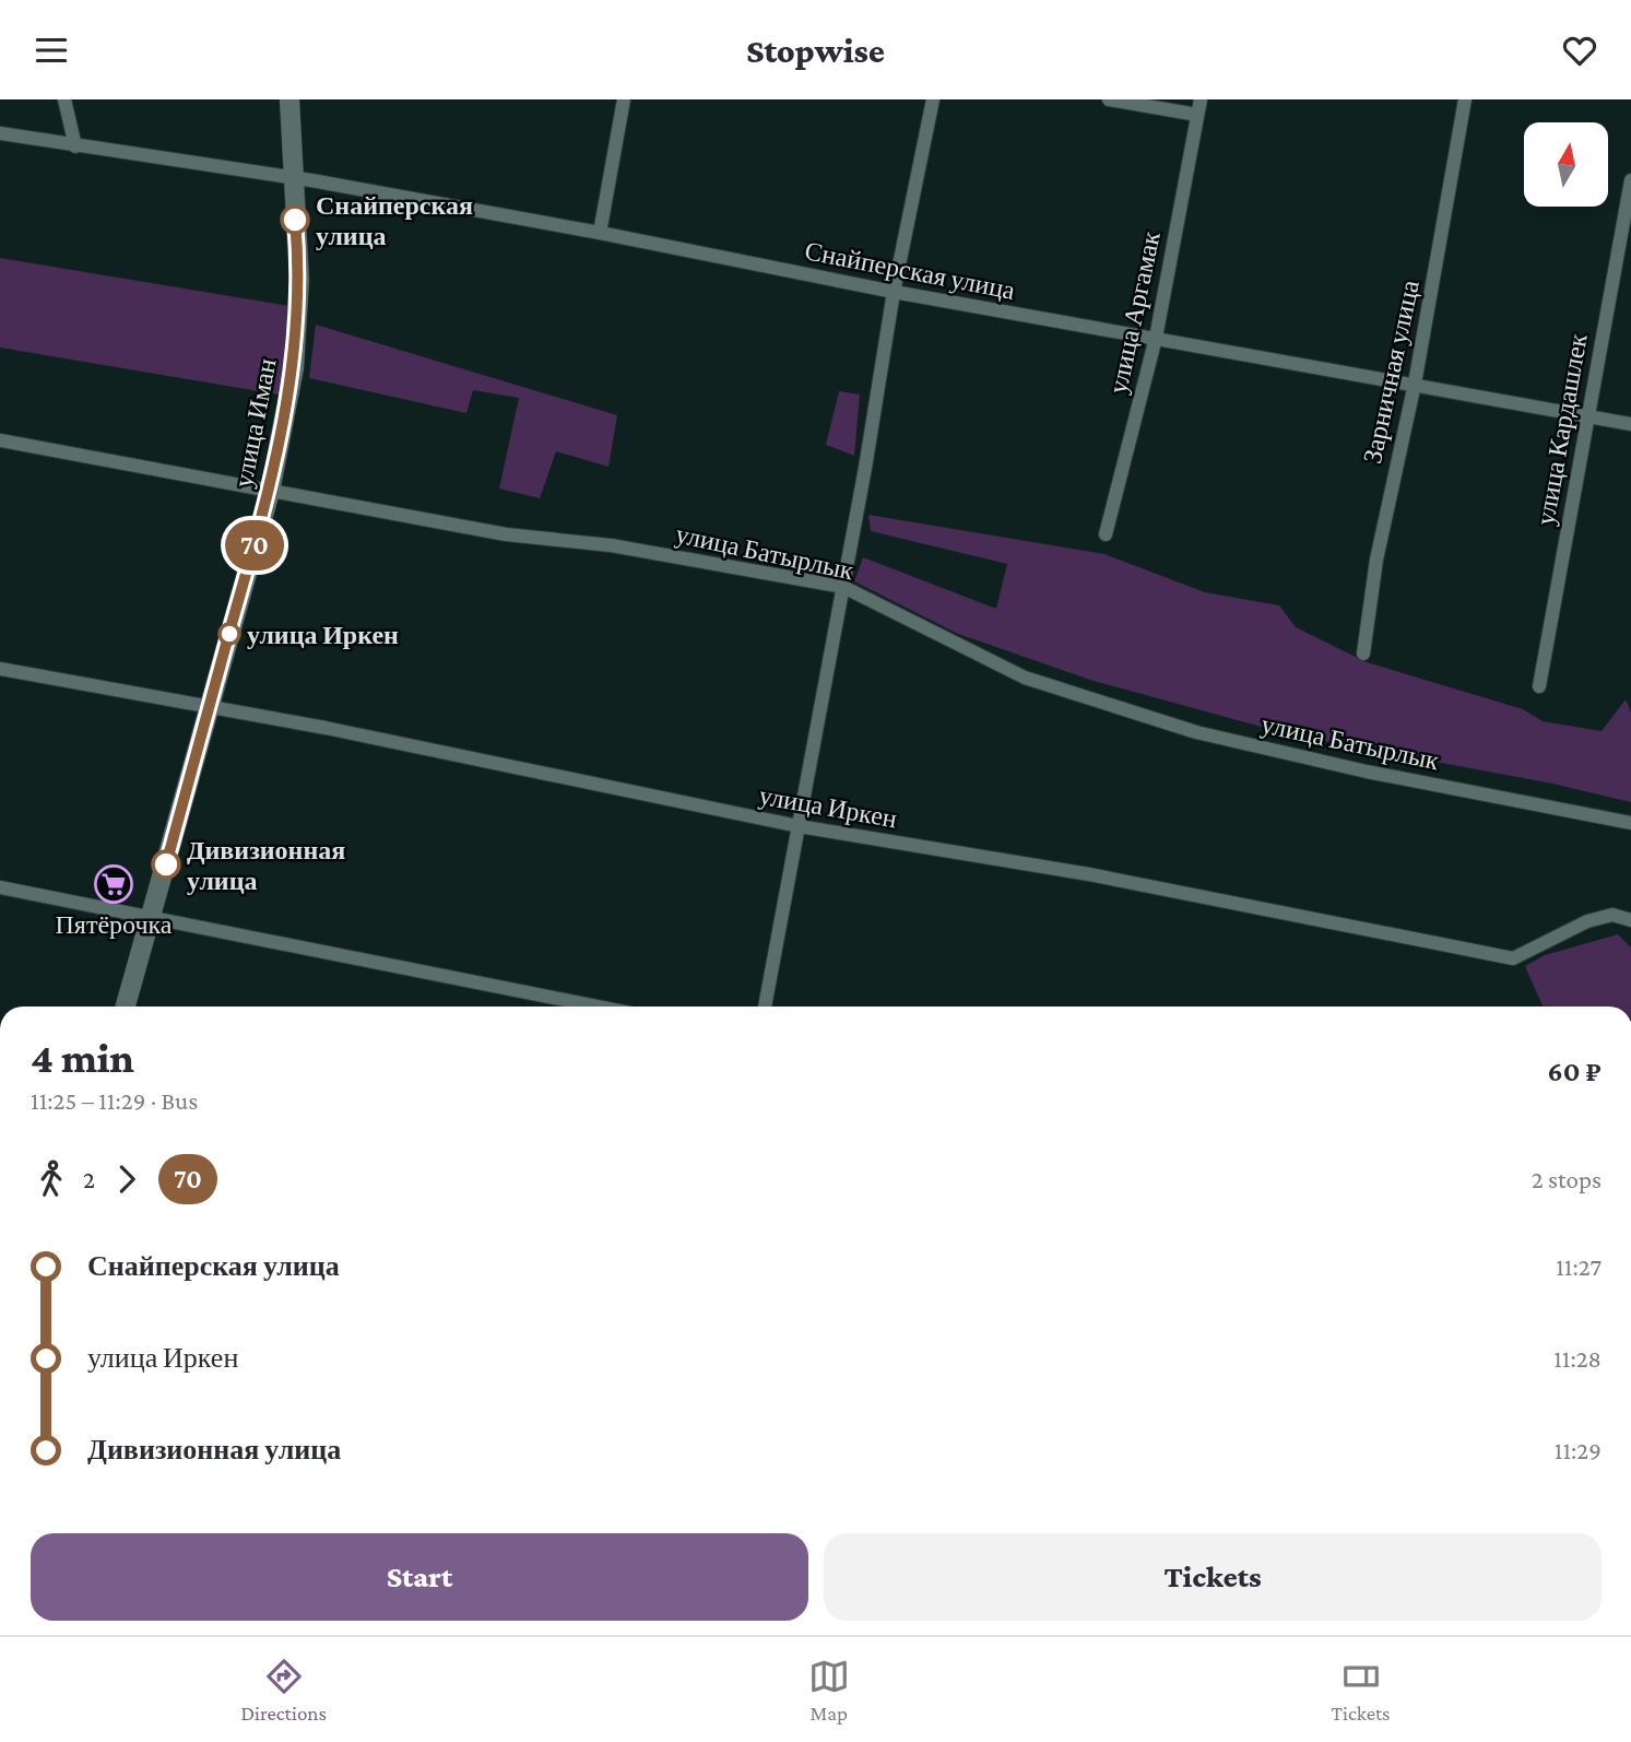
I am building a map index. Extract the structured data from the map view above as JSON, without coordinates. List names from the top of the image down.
{
  "streets": {
    "street": [
      "Снайперская улица",
      "улица Аргамак",
      "Зарничная улица",
      "улица Иман",
      "улица Кардашлек",
      "улица Батырлык",
      "улица Иркен"
    ]
  },
  "crossings": [
    ["Снайперская улица", "улица Аргамак"],
    ["Снайперская улица", "Зарничная улица"],
    ["Снайперская улица", "улица Иман"],
    ["Снайперская улица", "улица Кардашлек"],
    ["улица Иман", "улица Батырлык"],
    ["улица Иман", "улица Иркен"]
  ],
  "places": {
    "other": ["Снайперская улица", "улица Иркен", "Дивизионная улица"],
    "supermarket": ["Пятёрочка"]
  },
  "lines": ["bus line 70"],
  "north": "top",
  "page": {
    "header": "Stopwise",
    "on_map": "70",
    "heading": ["4 min", "11:25 – 11:29 · Bus", "60 ₽"],
    "legs": ["2", "70", "2 stops"],
    "list": [
      {
        "name": "Снайперская улица",
        "value": "11:27"
      },
      {
        "name": "улица Иркен",
        "value": "11:28"
      },
      {
        "name": "Дивизионная улица",
        "value": "11:29"
      }
    ],
    "buttons": ["Start", "Tickets"],
    "tabs": ["Directions", "Map", "Tickets"]
  }
}
